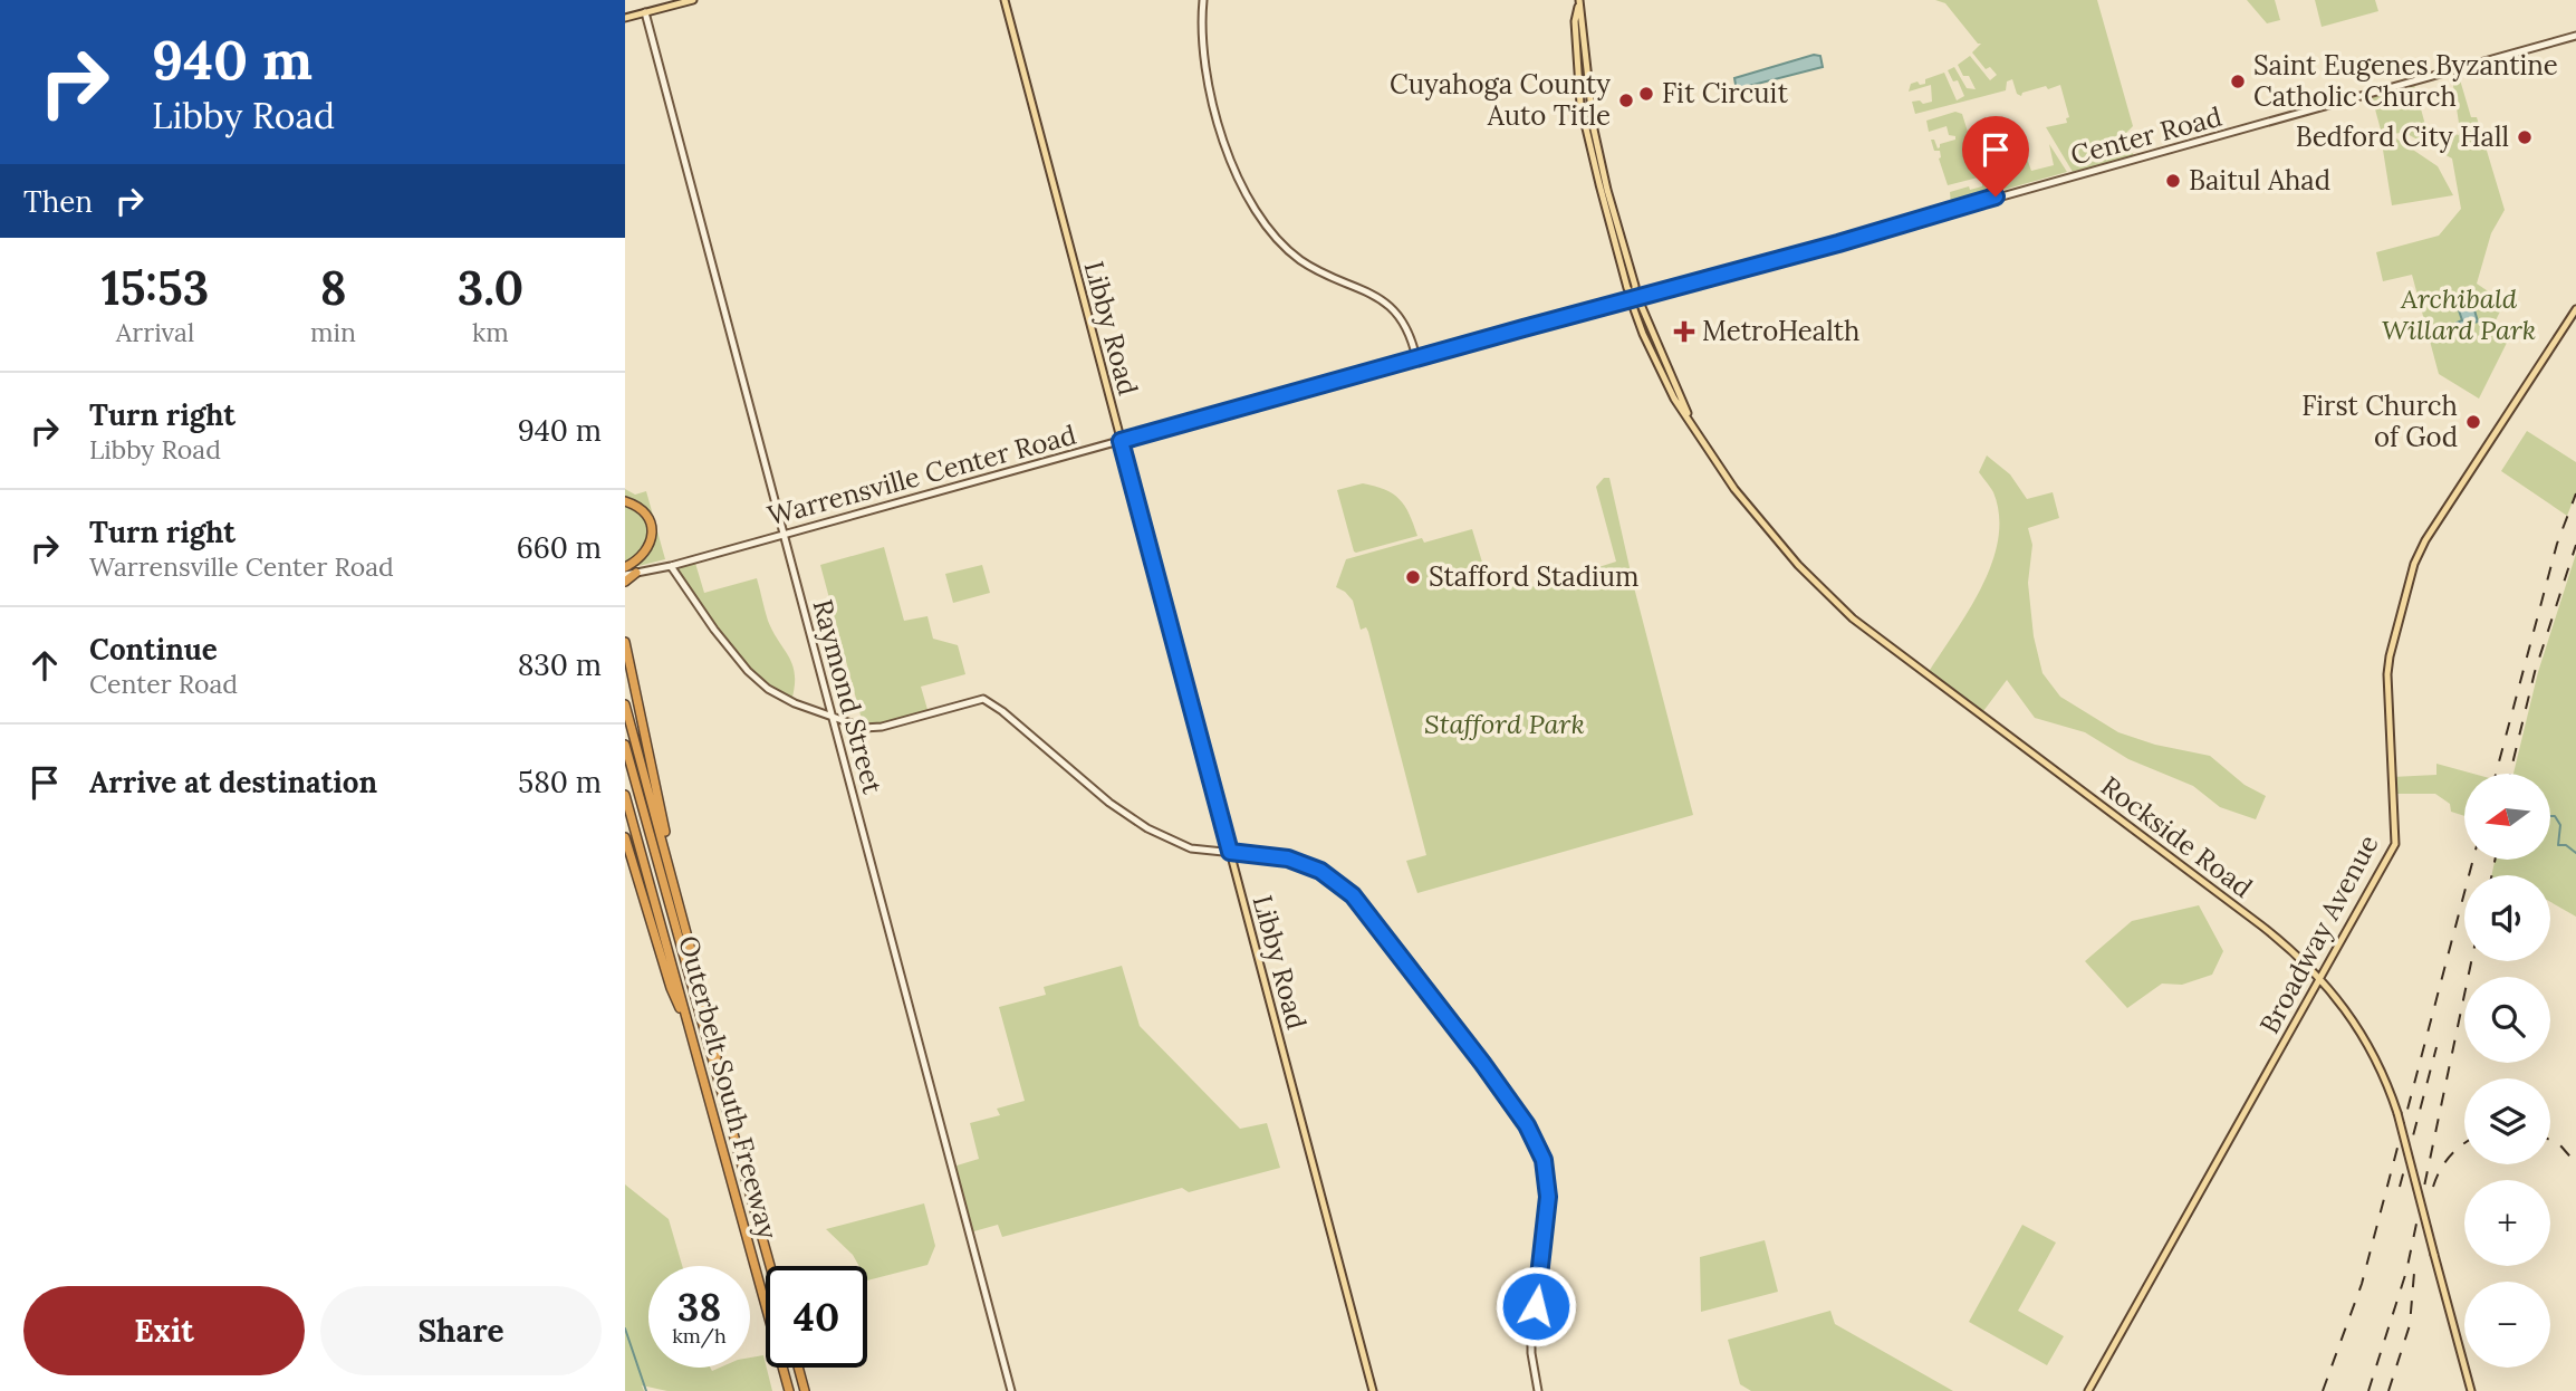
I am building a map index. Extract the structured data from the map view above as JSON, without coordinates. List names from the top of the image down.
{
  "streets": {
    "highway": ["Outerbelt South Freeway"],
    "main road": ["Libby Road", "Rockside Road", "Broadway Avenue"],
    "street": ["Center Road", "Warrensville Center Road", "Raymond Street"]
  },
  "crossings": [
    ["Center Road", "Warrensville Center Road"],
    ["Center Road", "Rockside Road"],
    ["Libby Road", "Warrensville Center Road"],
    ["Warrensville Center Road", "Raymond Street"],
    ["Warrensville Center Road", "Rockside Road"],
    ["Rockside Road", "Broadway Avenue"]
  ],
  "parks": ["Archibald Willard Park", "Stafford Park"],
  "places": {
    "other": [
      "Saint Eugenes Byzantine Catholic Church",
      "Fit Circuit",
      "Cuyahoga County Auto Title",
      "Bedford City Hall",
      "Baitul Ahad",
      "First Church of God",
      "Stafford Stadium"
    ],
    "health": ["MetroHealth"]
  },
  "north": "left",
  "page": {
    "turn": ["940 m", "Libby Road"],
    "then": "Then",
    "eta": [
      "15:53",
      "Arrival",
      "8",
      "min",
      "3.0",
      "km"
    ],
    "list": [
      {
        "name": "Turn right",
        "note": "Libby Road",
        "value": "940 m"
      },
      {
        "name": "Turn right",
        "note": "Warrensville Center Road",
        "value": "660 m"
      },
      {
        "name": "Continue",
        "note": "Center Road",
        "value": "830 m"
      },
      {
        "name": "Arrive at destination",
        "value": "580 m"
      }
    ],
    "map_buttons": ["+", "−"],
    "speed": "38 km/h",
    "limit": "40",
    "buttons": ["Exit", "Share"]
  }
}
